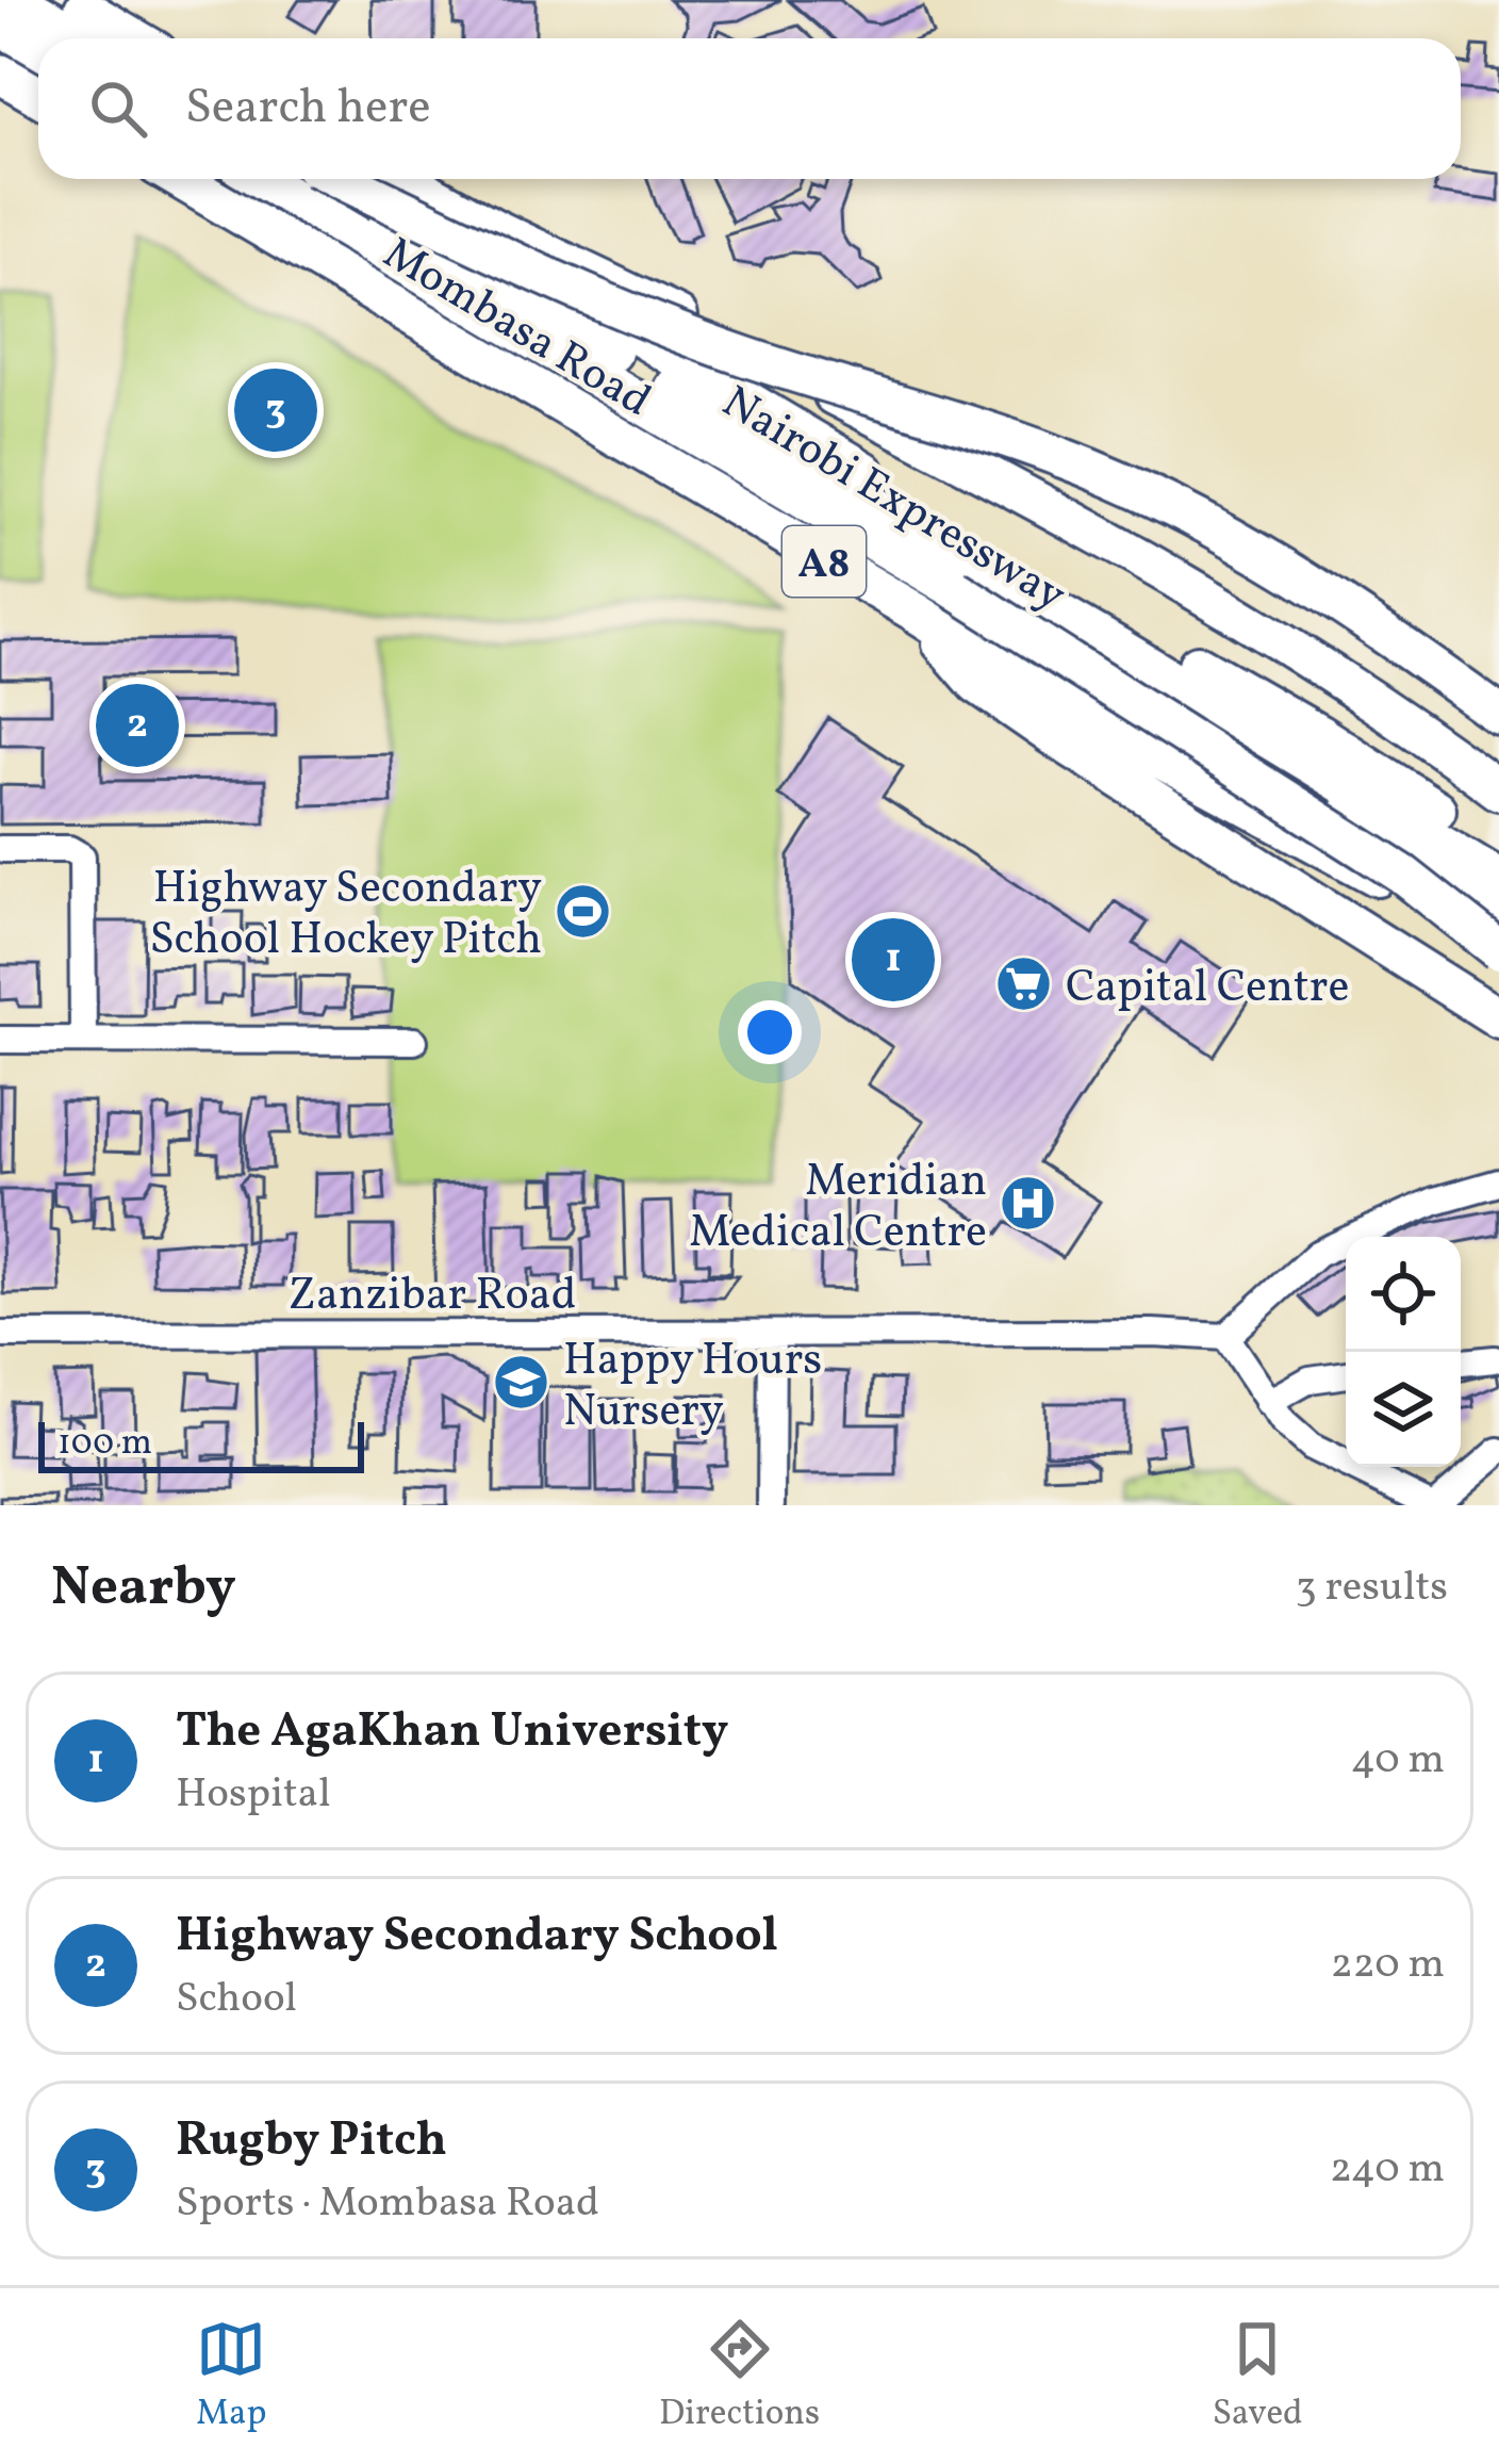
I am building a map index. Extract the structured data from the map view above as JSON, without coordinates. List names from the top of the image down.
{
  "streets": {
    "highway": ["Mombasa Road", "Nairobi Expressway", "A8"],
    "street": ["Zanzibar Road"]
  },
  "places": {
    "sports": ["Highway Secondary School Hockey Pitch"],
    "supermarket": ["Capital Centre"],
    "hospital": ["Meridian Medical Centre"],
    "school or university": ["Happy Hours Nursery"]
  },
  "scale_bar": "100 m",
  "page": {
    "search": "Search here",
    "pins": ["3", "2", "1"],
    "scale": "100 m",
    "heading": ["Nearby", "3 results"],
    "list": [
      {
        "mark": "1",
        "name": "The AgaKhan University",
        "note": "Hospital",
        "value": "40 m"
      },
      {
        "mark": "2",
        "name": "Highway Secondary School",
        "note": "School",
        "value": "220 m"
      },
      {
        "mark": "3",
        "name": "Rugby Pitch",
        "note": "Sports · Mombasa Road",
        "value": "240 m"
      }
    ],
    "nav": ["Map", "Directions", "Saved"]
  }
}
